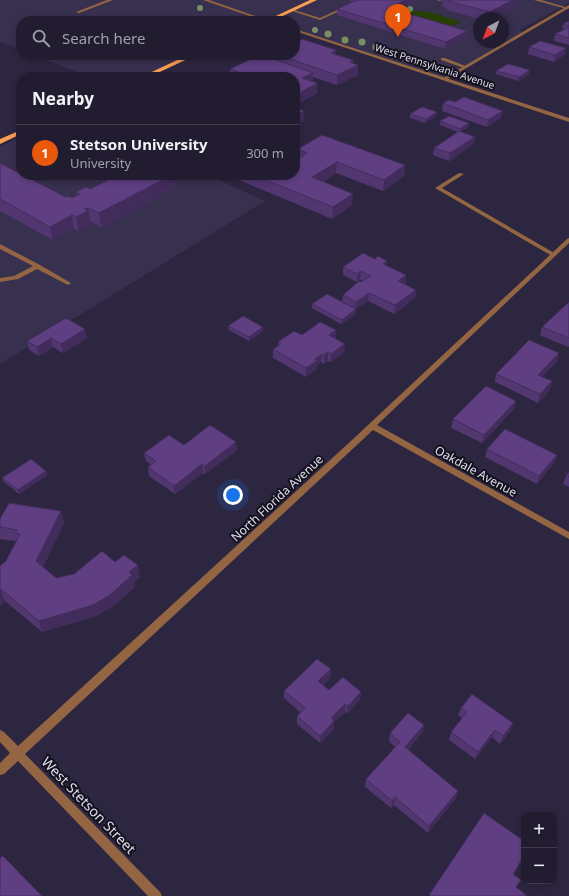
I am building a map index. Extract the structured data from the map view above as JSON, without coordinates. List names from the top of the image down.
{
  "streets": {
    "street": [
      "West Pennsylvania Avenue",
      "Oakdale Avenue",
      "North Florida Avenue",
      "West Stetson Street"
    ]
  },
  "crossings": [
    ["Oakdale Avenue", "North Florida Avenue"],
    ["North Florida Avenue", "West Stetson Street"]
  ],
  "north": "bottom left",
  "page": {
    "pins": "1",
    "search": "Search here",
    "heading": "Nearby",
    "list": [
      {
        "mark": "1",
        "name": "Stetson University",
        "note": "University",
        "value": "300 m"
      }
    ],
    "map_buttons": ["+", "−"]
  }
}
